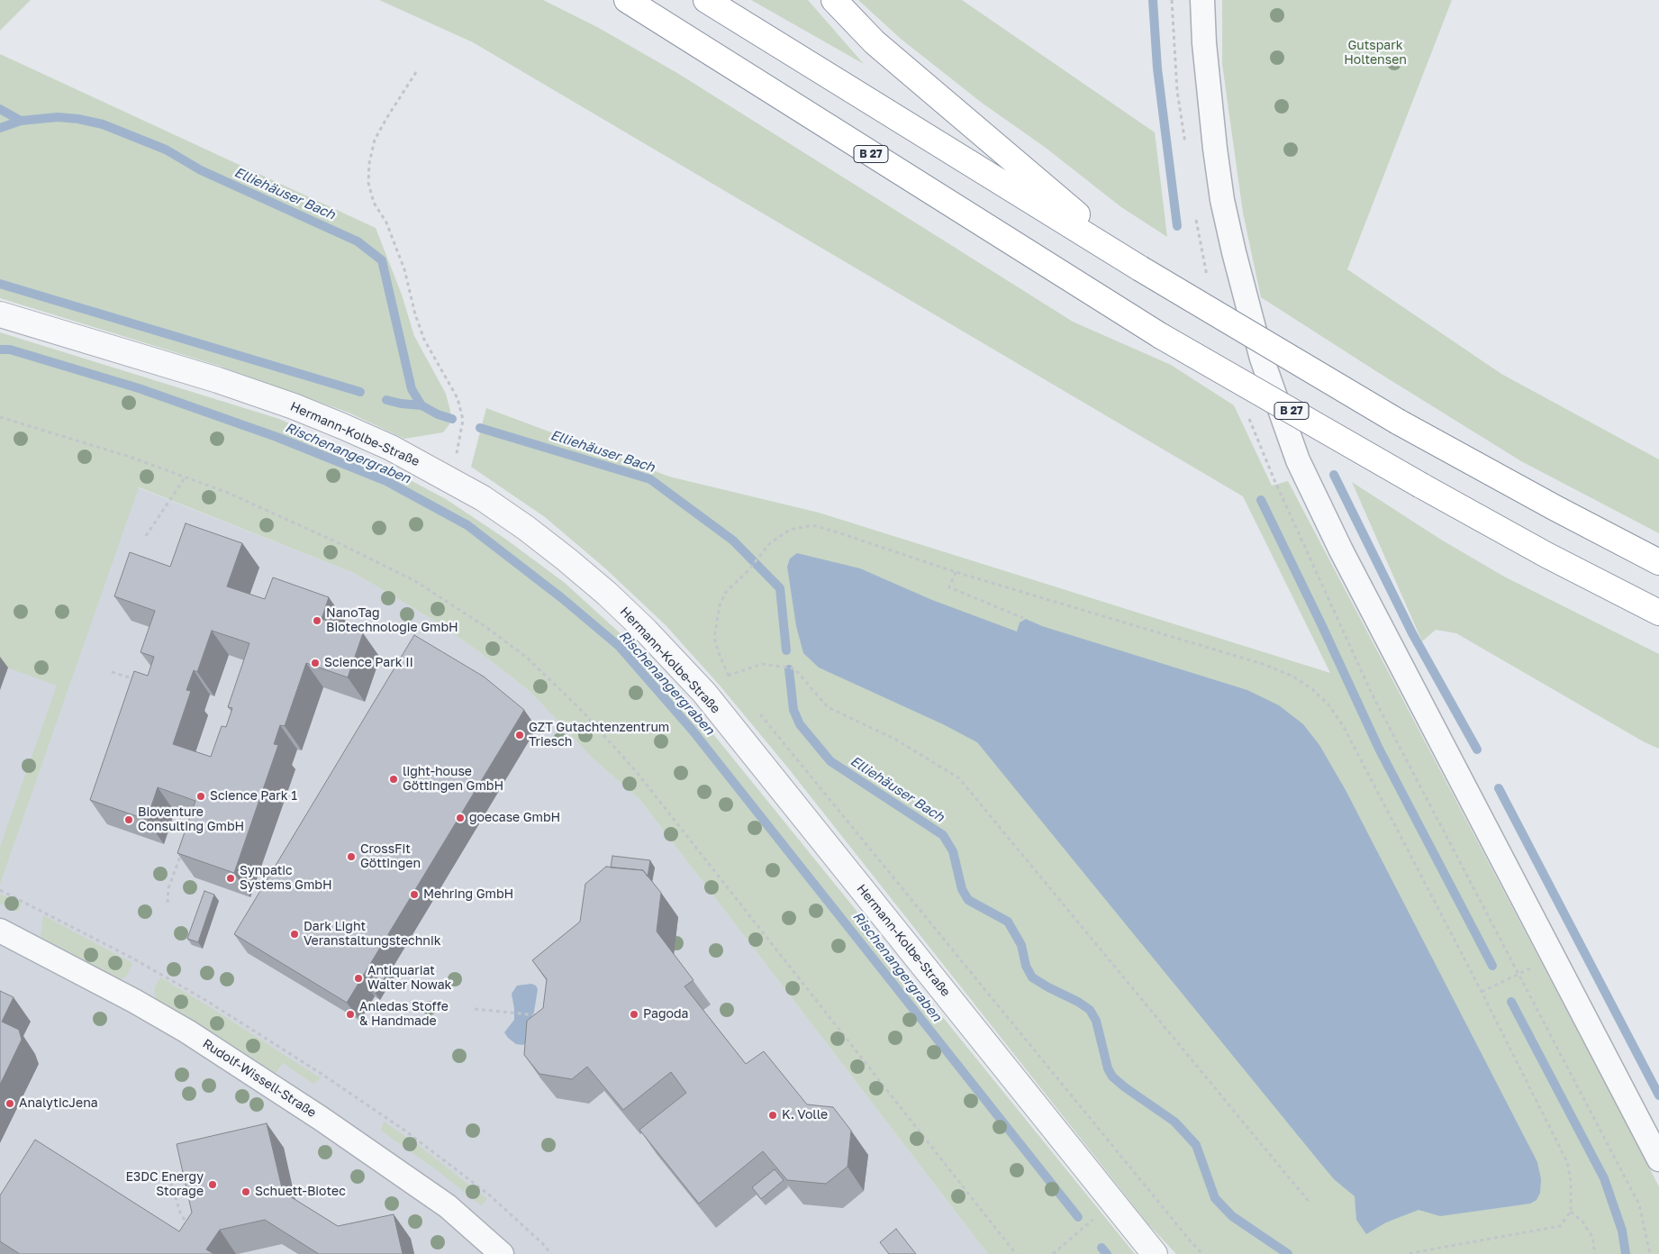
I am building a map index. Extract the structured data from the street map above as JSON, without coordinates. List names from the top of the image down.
{
  "streets": {
    "highway": ["B 27"],
    "street": ["Hermann-Kolbe-Straße", "Rudolf-Wissell-Straße"]
  },
  "water": ["Elliehäuser Bach", "Rischenangergraben"],
  "parks": ["Gutspark Holtensen"],
  "places": [
    "NanoTag Biotechnologie GmbH",
    "Science Park II",
    "GZT Gutachtenzentrum Triesch",
    "light-house Göttingen GmbH",
    "Science Park 1",
    "goecase GmbH",
    "Bioventure Consulting GmbH",
    "CrossFit Göttingen",
    "Synpatic Systems GmbH",
    "Mehring GmbH",
    "Dark Light Veranstaltungstechnik",
    "Antiquariat Walter Nowak",
    "Anledas Stoffe & Handmade",
    "Pagoda",
    "AnalyticJena",
    "K. Volle",
    "E3DC Energy Storage",
    "Schuett-Biotec"
  ]
}
